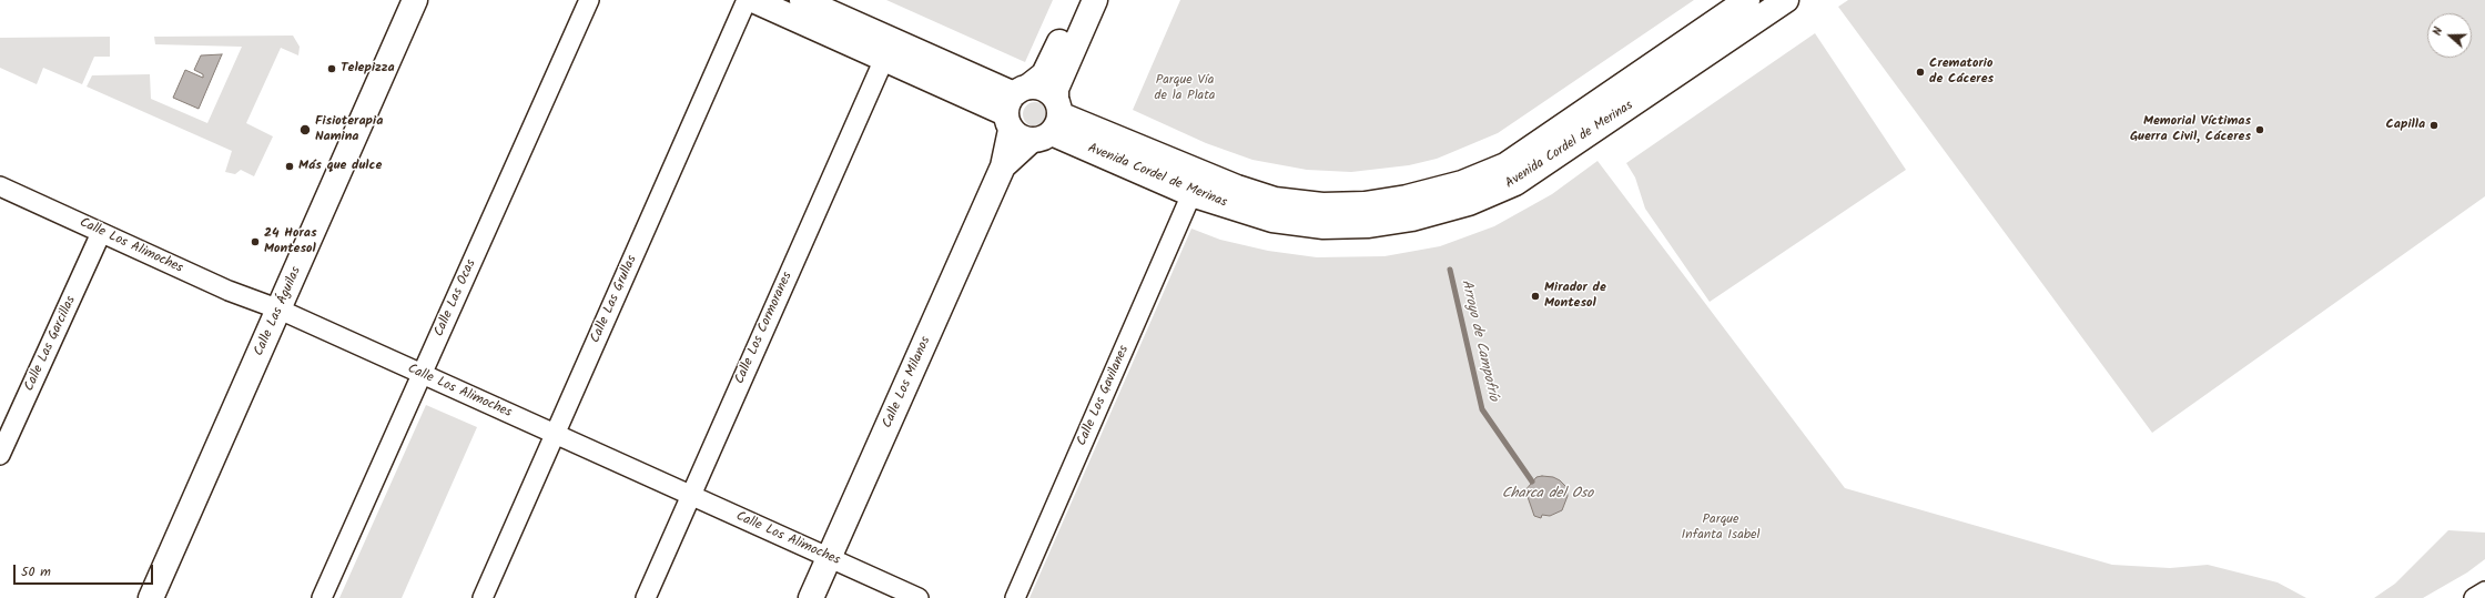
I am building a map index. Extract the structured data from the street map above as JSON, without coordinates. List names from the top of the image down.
{
  "streets": {
    "main road": ["Avenida Cordel de Merinas", "Calle Las Águilas", "Calle Los Milanos"],
    "street": [
      "Calle Los Alimoches",
      "Calle Las Ocas",
      "Calle Las Grullas",
      "Calle Los Cormoranes",
      "Calle Las Garcillas",
      "Calle Los Gavilanes"
    ]
  },
  "crossings": [
    ["Avenida Cordel de Merinas", "Calle Los Cormoranes"],
    ["Avenida Cordel de Merinas", "Calle Los Milanos"],
    ["Avenida Cordel de Merinas", "Calle Los Gavilanes"],
    ["Calle Los Alimoches", "Calle Las Ocas"],
    ["Calle Los Alimoches", "Calle Las Grullas"],
    ["Calle Los Alimoches", "Calle Las Águilas"],
    ["Calle Los Alimoches", "Calle Los Cormoranes"],
    ["Calle Los Alimoches", "Calle Las Garcillas"],
    ["Calle Los Alimoches", "Calle Los Milanos"]
  ],
  "water": ["Arroyo de Campofrío", "Charca del Oso"],
  "parks": ["Parque Vía de la Plata", "Parque Infanta Isabel"],
  "places": [
    "Telepizza",
    "Crematorio de Cáceres",
    "Capilla",
    "Fisioterapia Namina",
    "Memorial Víctimas Guerra Civil, Cáceres",
    "Más que dulce",
    "24 Horas Montesol",
    "Mirador de Montesol"
  ],
  "scale_bar": "50 m",
  "north": "left"
}
